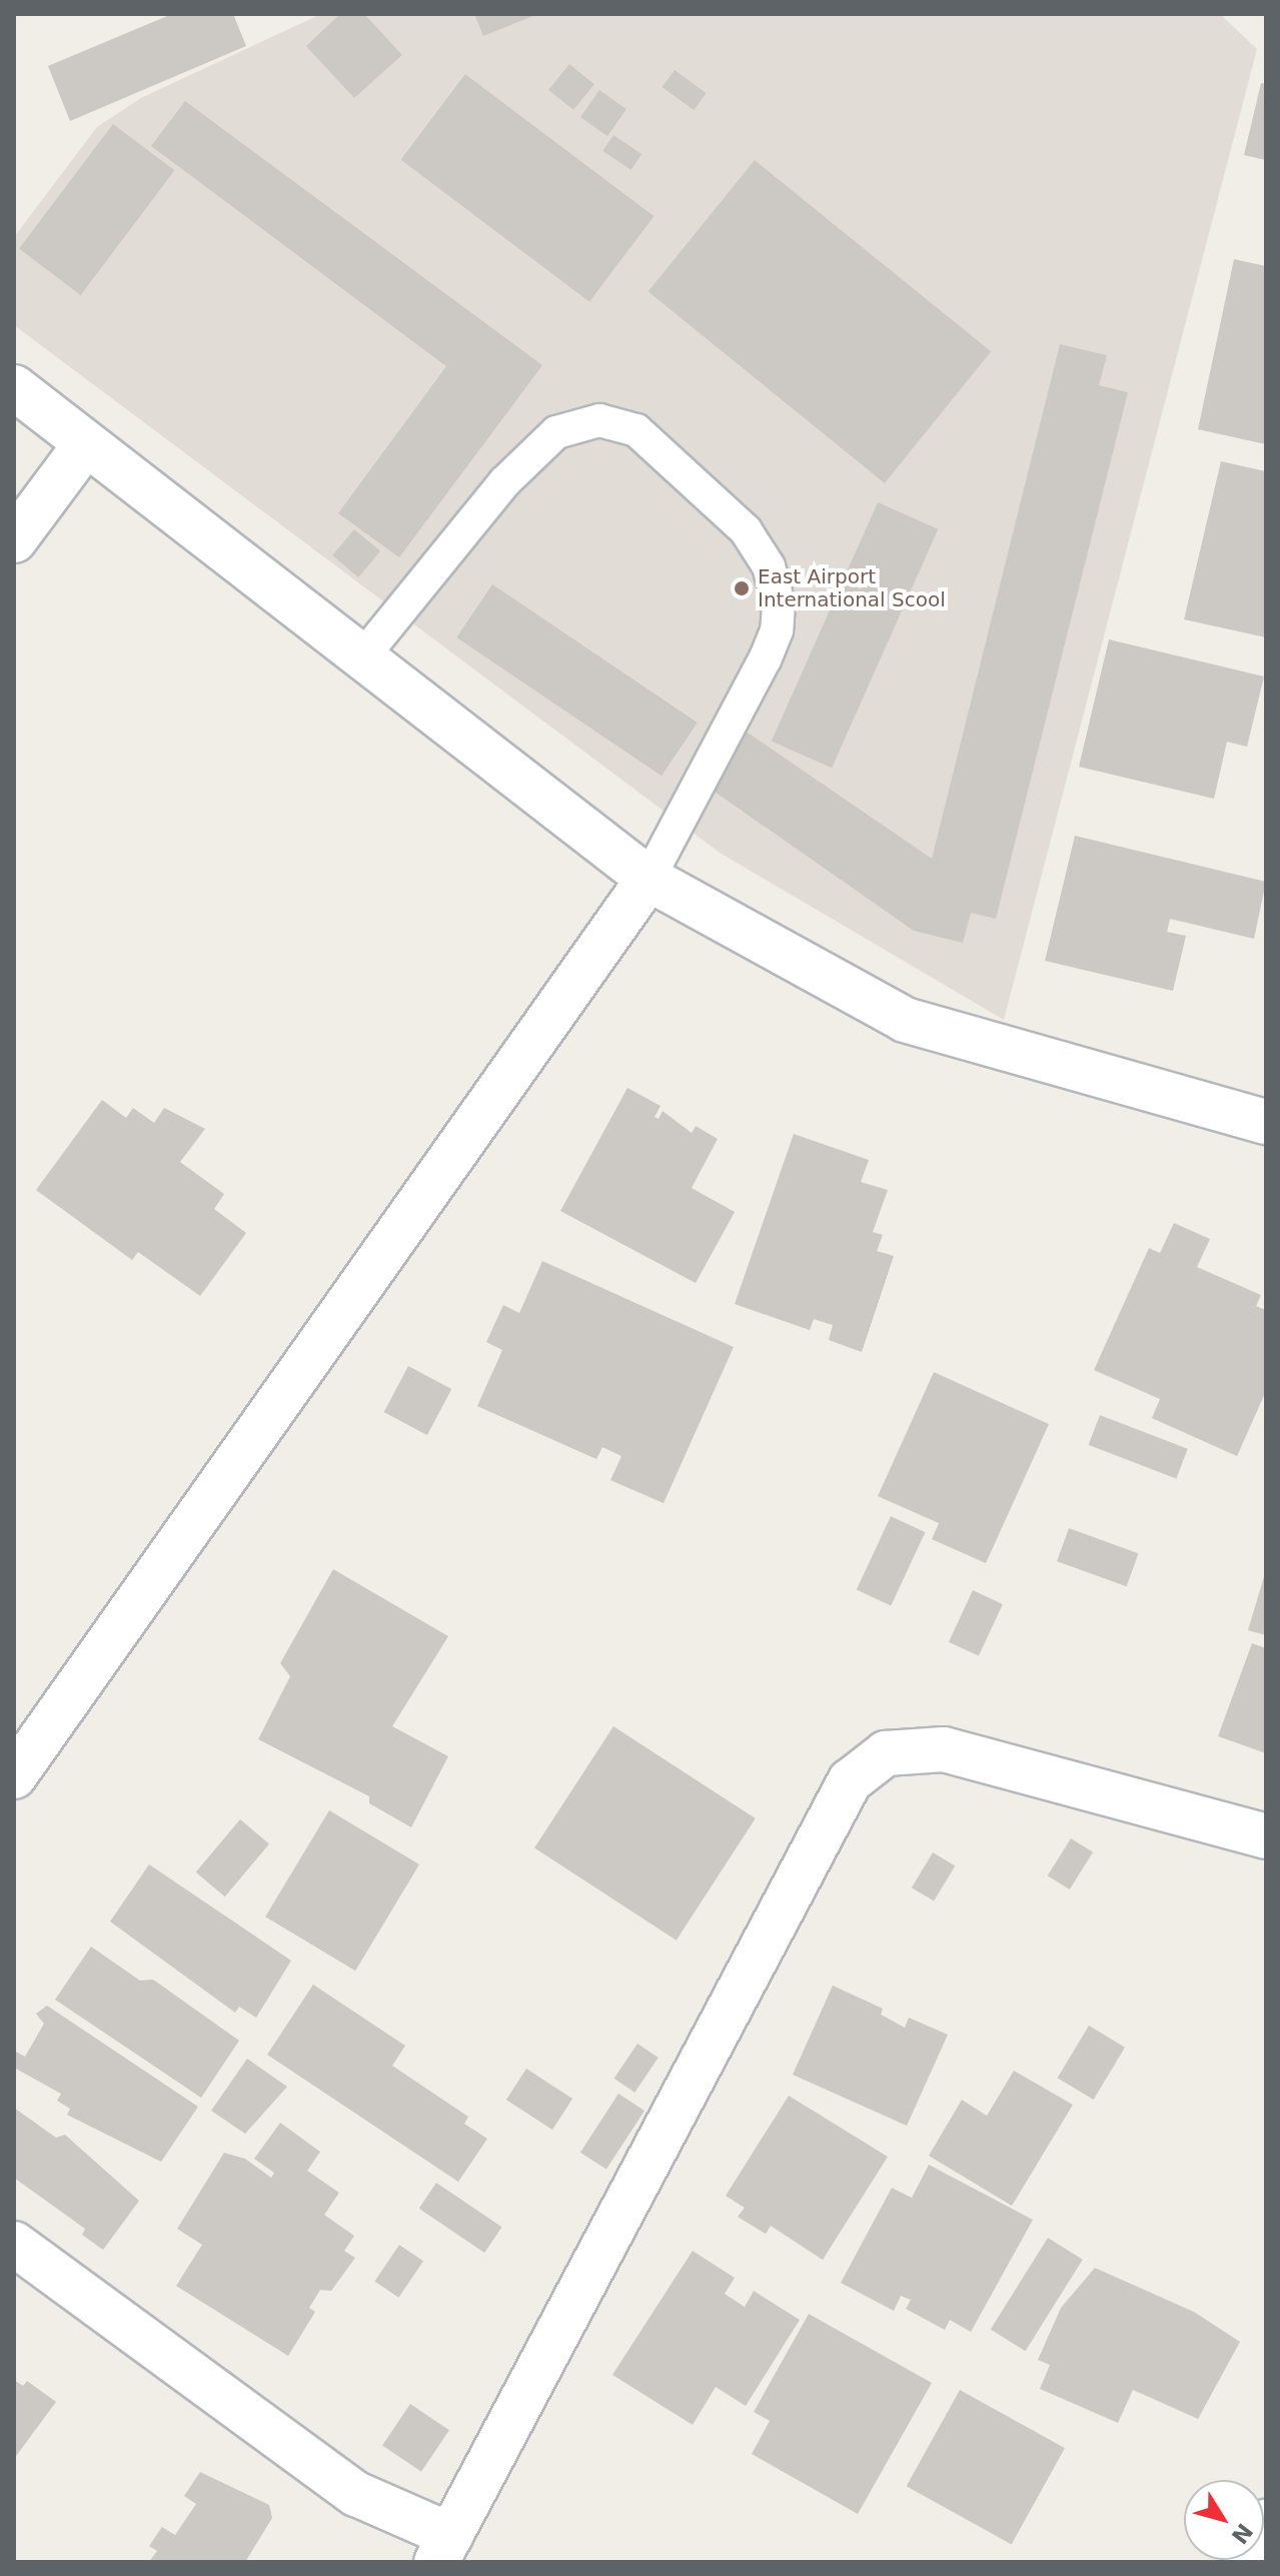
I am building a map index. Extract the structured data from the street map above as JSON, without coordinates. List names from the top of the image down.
{
  "places": ["East Airport International Scool"],
  "north": "bottom right"
}
